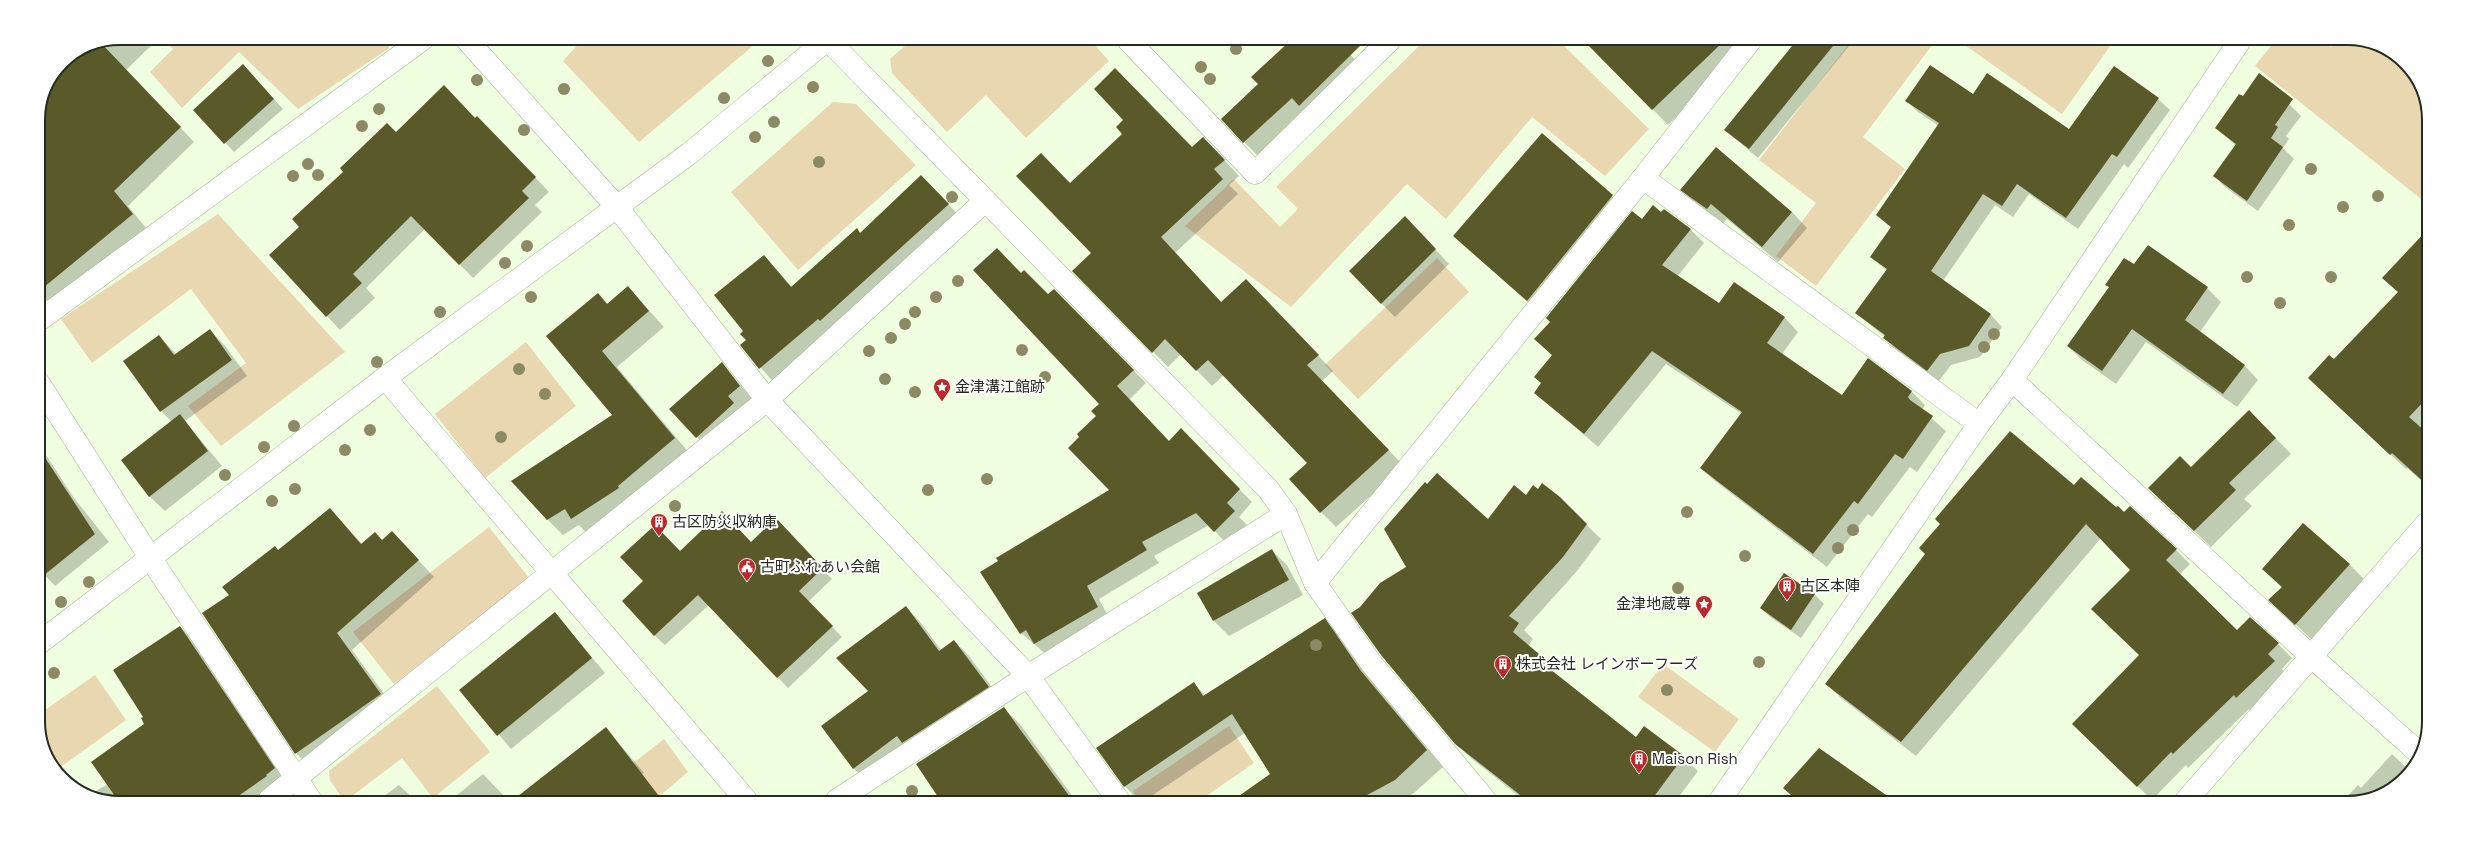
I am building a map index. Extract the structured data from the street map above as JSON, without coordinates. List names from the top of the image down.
{
  "places": {
    "place": ["金津溝江館跡", "金津地蔵尊"],
    "building": [
      "古区防災収納庫",
      "古区本陣",
      "株式会社 レインボーフーズ",
      "Maison Rish"
    ],
    "public building": ["古町ふれあい会館"]
  }
}
